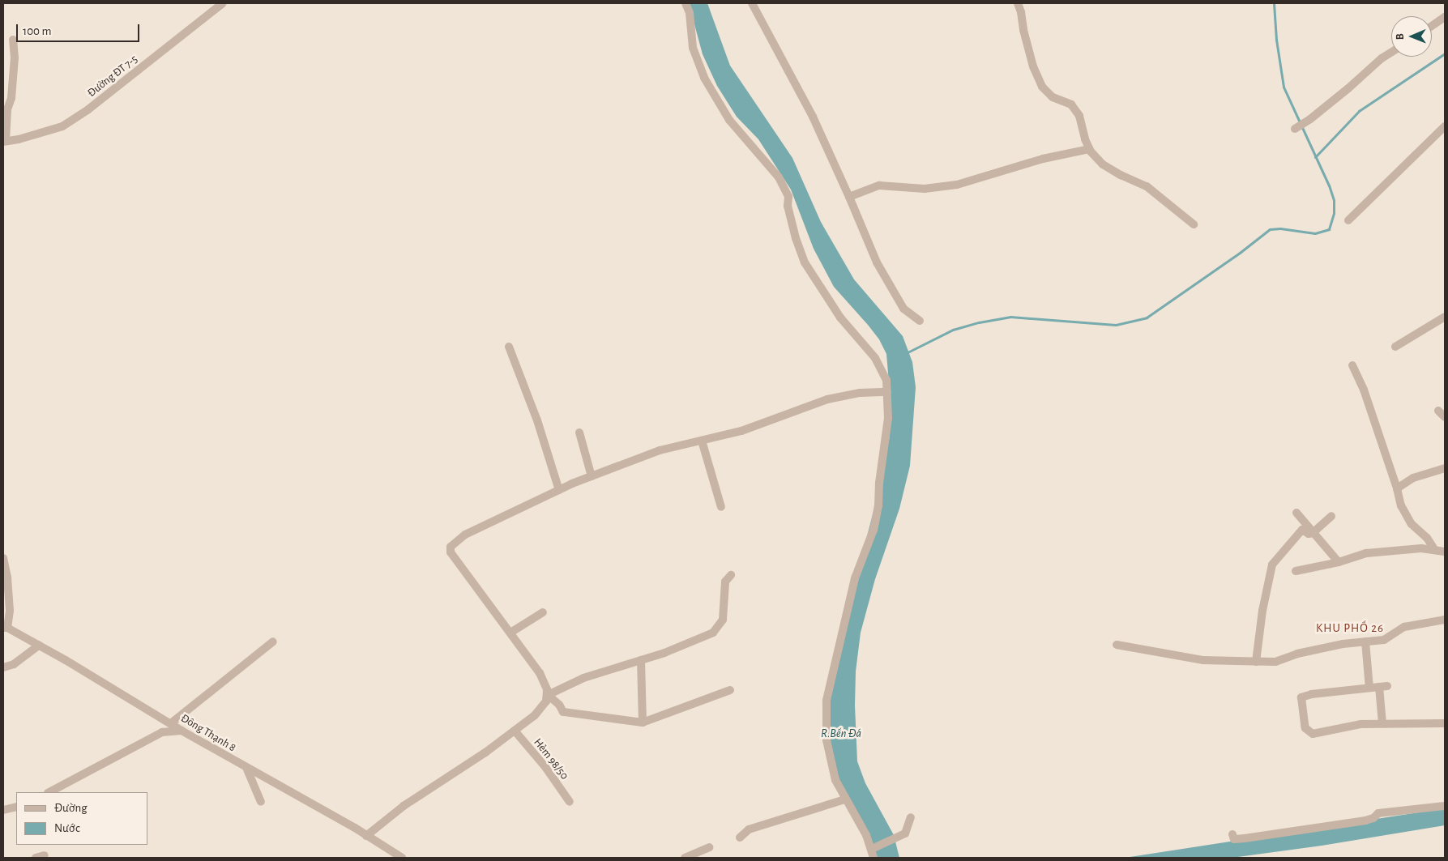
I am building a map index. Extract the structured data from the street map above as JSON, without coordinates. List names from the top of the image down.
{
  "streets": {
    "street": ["Đường ĐT 7-5", "Đông Thạnh 8", "Hẻm 98/50"]
  },
  "districts": ["KHU PHỐ 26"],
  "water": ["R.Bến Đá"],
  "legend": ["Đường", "Nước"],
  "scale_bar": "100 m",
  "north": "left"
}
